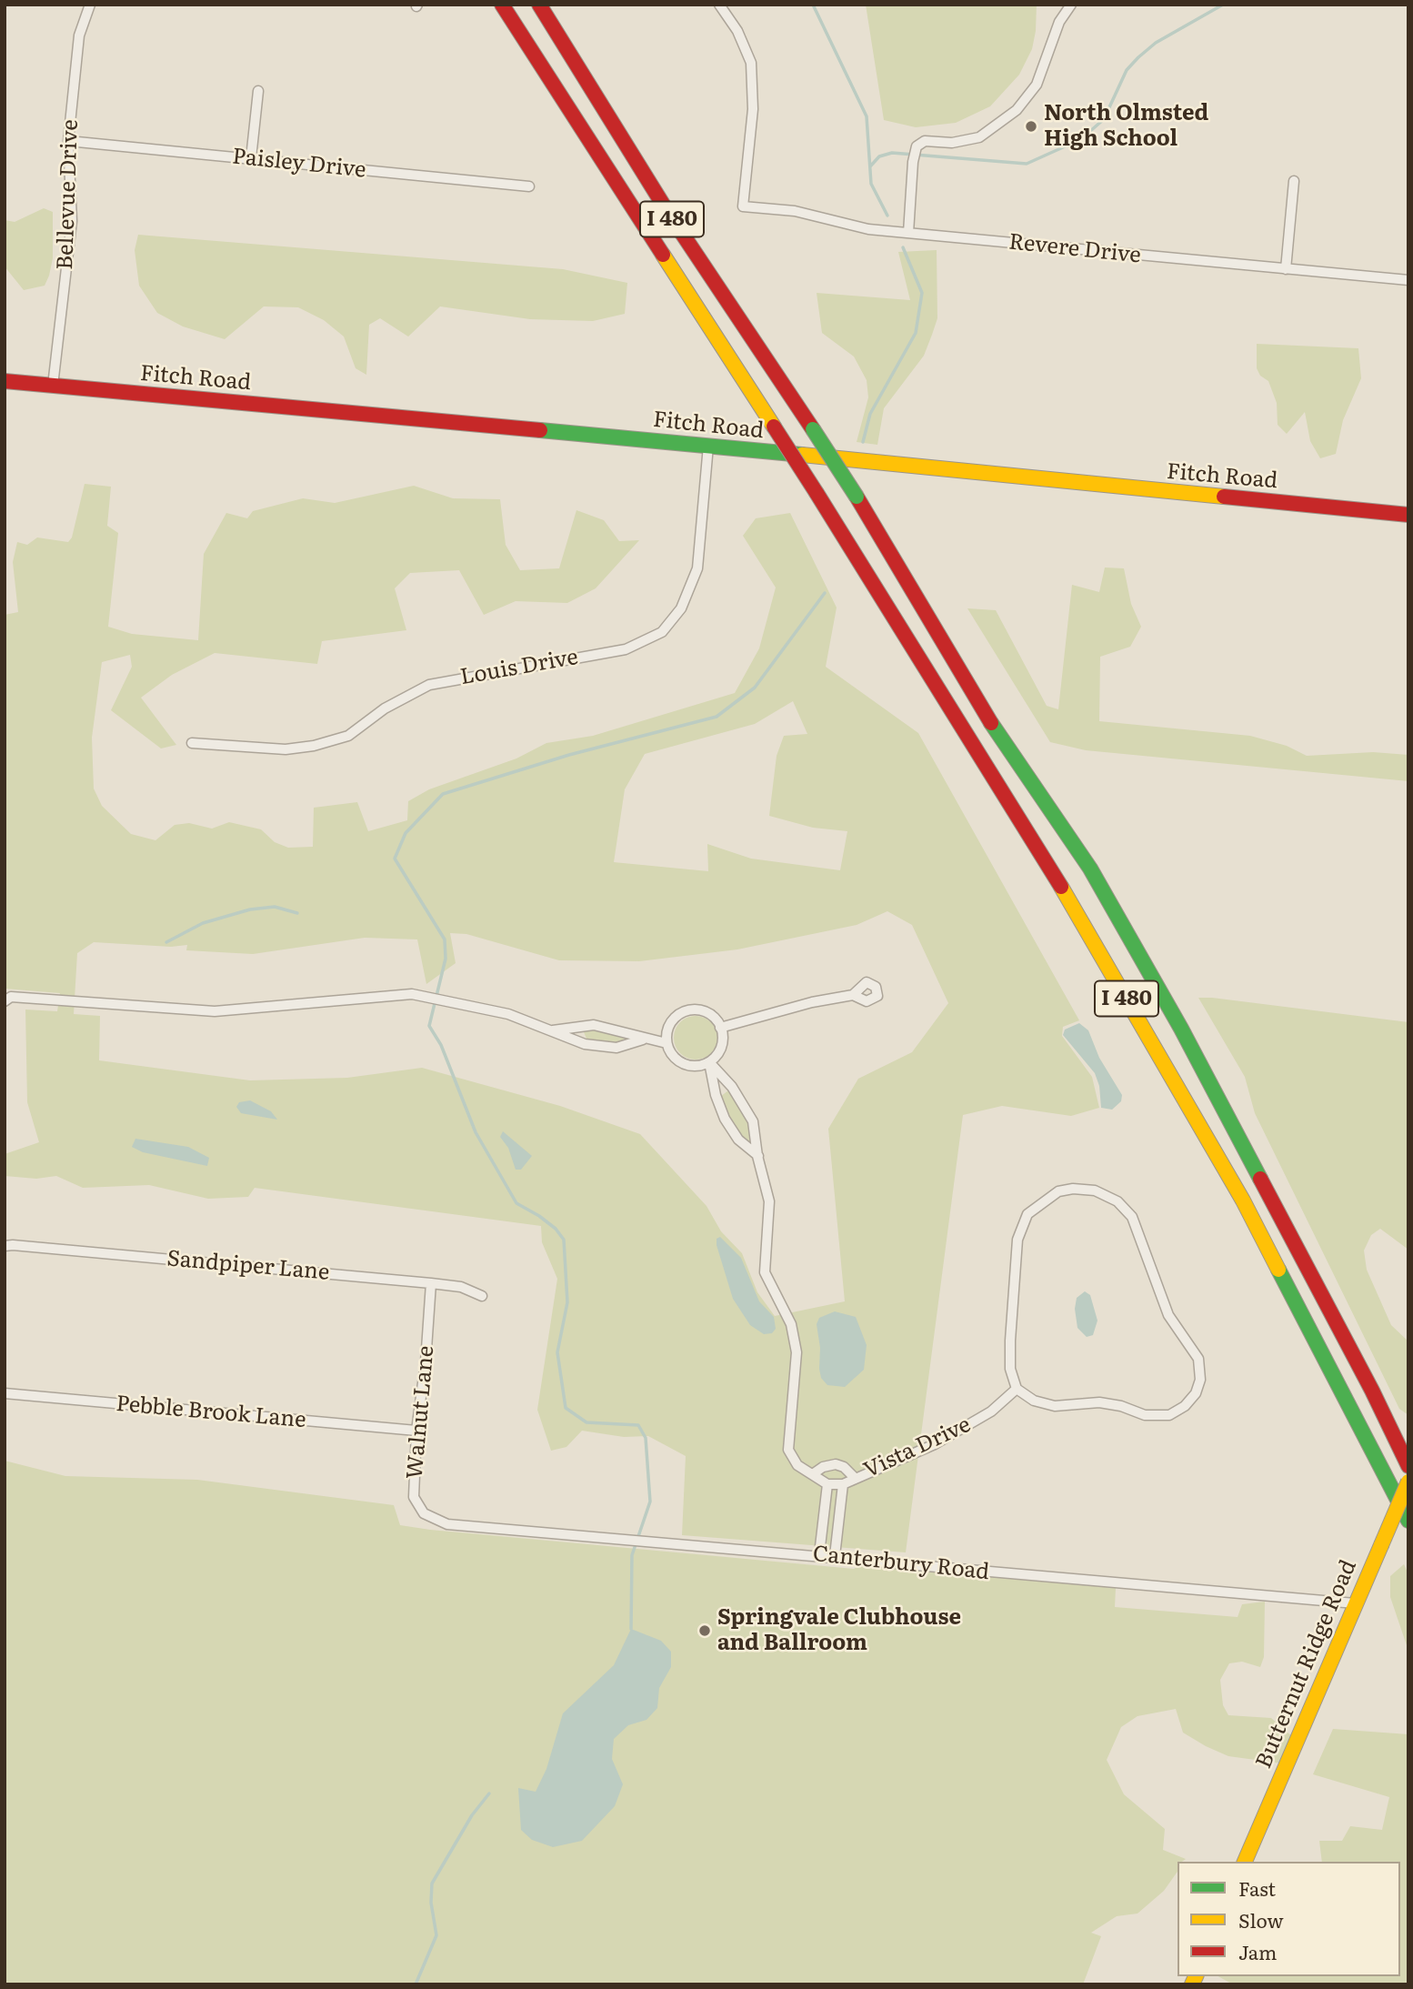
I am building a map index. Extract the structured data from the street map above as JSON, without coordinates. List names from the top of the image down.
{
  "streets": {
    "main road": ["I 480", "Fitch Road", "Butternut Ridge Road"],
    "street": [
      "Paisley Drive",
      "Bellevue Drive",
      "Revere Drive",
      "Louis Drive",
      "Sandpiper Lane",
      "Pebble Brook Lane",
      "Walnut Lane",
      "Vista Drive",
      "Canterbury Road"
    ]
  },
  "crossings": [
    ["Paisley Drive", "Bellevue Drive"],
    ["Bellevue Drive", "Fitch Road"],
    ["Fitch Road", "Louis Drive"],
    ["Sandpiper Lane", "Walnut Lane"],
    ["Pebble Brook Lane", "Walnut Lane"],
    ["Walnut Lane", "Canterbury Road"],
    ["Vista Drive", "Canterbury Road"],
    ["Canterbury Road", "Butternut Ridge Road"]
  ],
  "places": ["North Olmsted High School", "Springvale Clubhouse and Ballroom"],
  "legend": ["Fast", "Slow", "Jam"]
}
